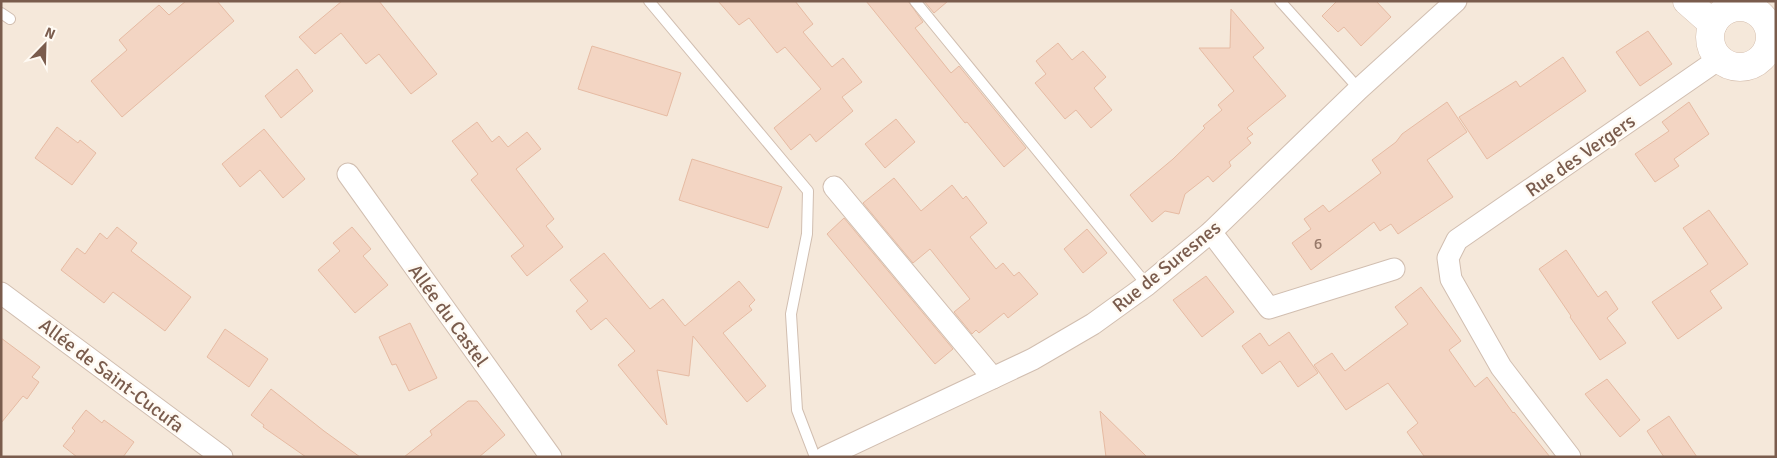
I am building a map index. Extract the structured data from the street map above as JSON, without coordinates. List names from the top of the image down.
{
  "streets": {
    "street": [
      "Rue des Vergers",
      "Rue de Suresnes",
      "Allée du Castel",
      "Allée de Saint-Cucufa"
    ]
  },
  "house_numbers": ["6"],
  "north": "top right"
}
